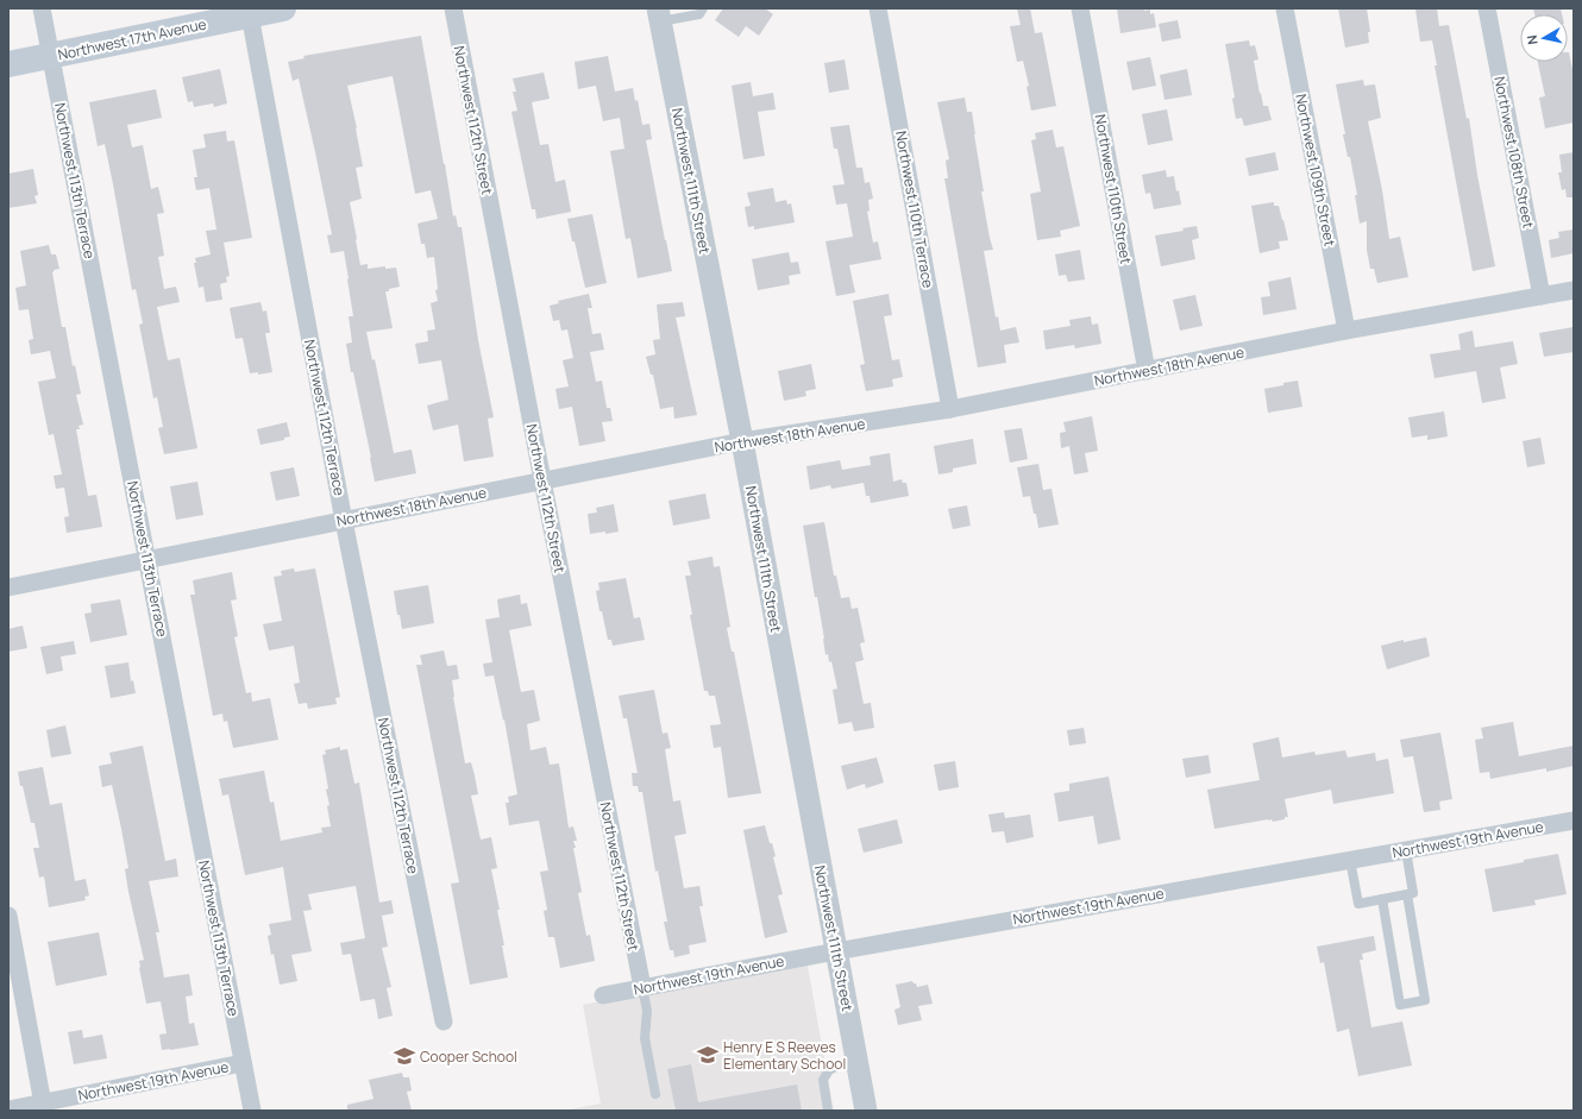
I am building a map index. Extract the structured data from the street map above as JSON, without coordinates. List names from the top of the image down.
{
  "streets": {
    "main road": ["Northwest 17th Avenue"],
    "street": [
      "Northwest 112th Street",
      "Northwest 108th Street",
      "Northwest 109th Street",
      "Northwest 113th Terrace",
      "Northwest 111th Street",
      "Northwest 110th Street",
      "Northwest 110th Terrace",
      "Northwest 18th Avenue",
      "Northwest 112th Terrace",
      "Northwest 19th Avenue"
    ]
  },
  "crossings": [
    ["Northwest 17th Avenue", "Northwest 113th Terrace"],
    ["Northwest 17th Avenue", "Northwest 112th Terrace"],
    ["Northwest 112th Street", "Northwest 18th Avenue"],
    ["Northwest 112th Street", "Northwest 19th Avenue"],
    ["Northwest 108th Street", "Northwest 18th Avenue"],
    ["Northwest 109th Street", "Northwest 18th Avenue"],
    ["Northwest 113th Terrace", "Northwest 18th Avenue"],
    ["Northwest 113th Terrace", "Northwest 19th Avenue"],
    ["Northwest 111th Street", "Northwest 18th Avenue"],
    ["Northwest 111th Street", "Northwest 19th Avenue"],
    ["Northwest 110th Street", "Northwest 18th Avenue"],
    ["Northwest 110th Terrace", "Northwest 18th Avenue"],
    ["Northwest 18th Avenue", "Northwest 112th Terrace"]
  ],
  "places": {
    "school or university": ["Henry E S Reeves Elementary School", "Cooper School"]
  },
  "north": "left"
}
